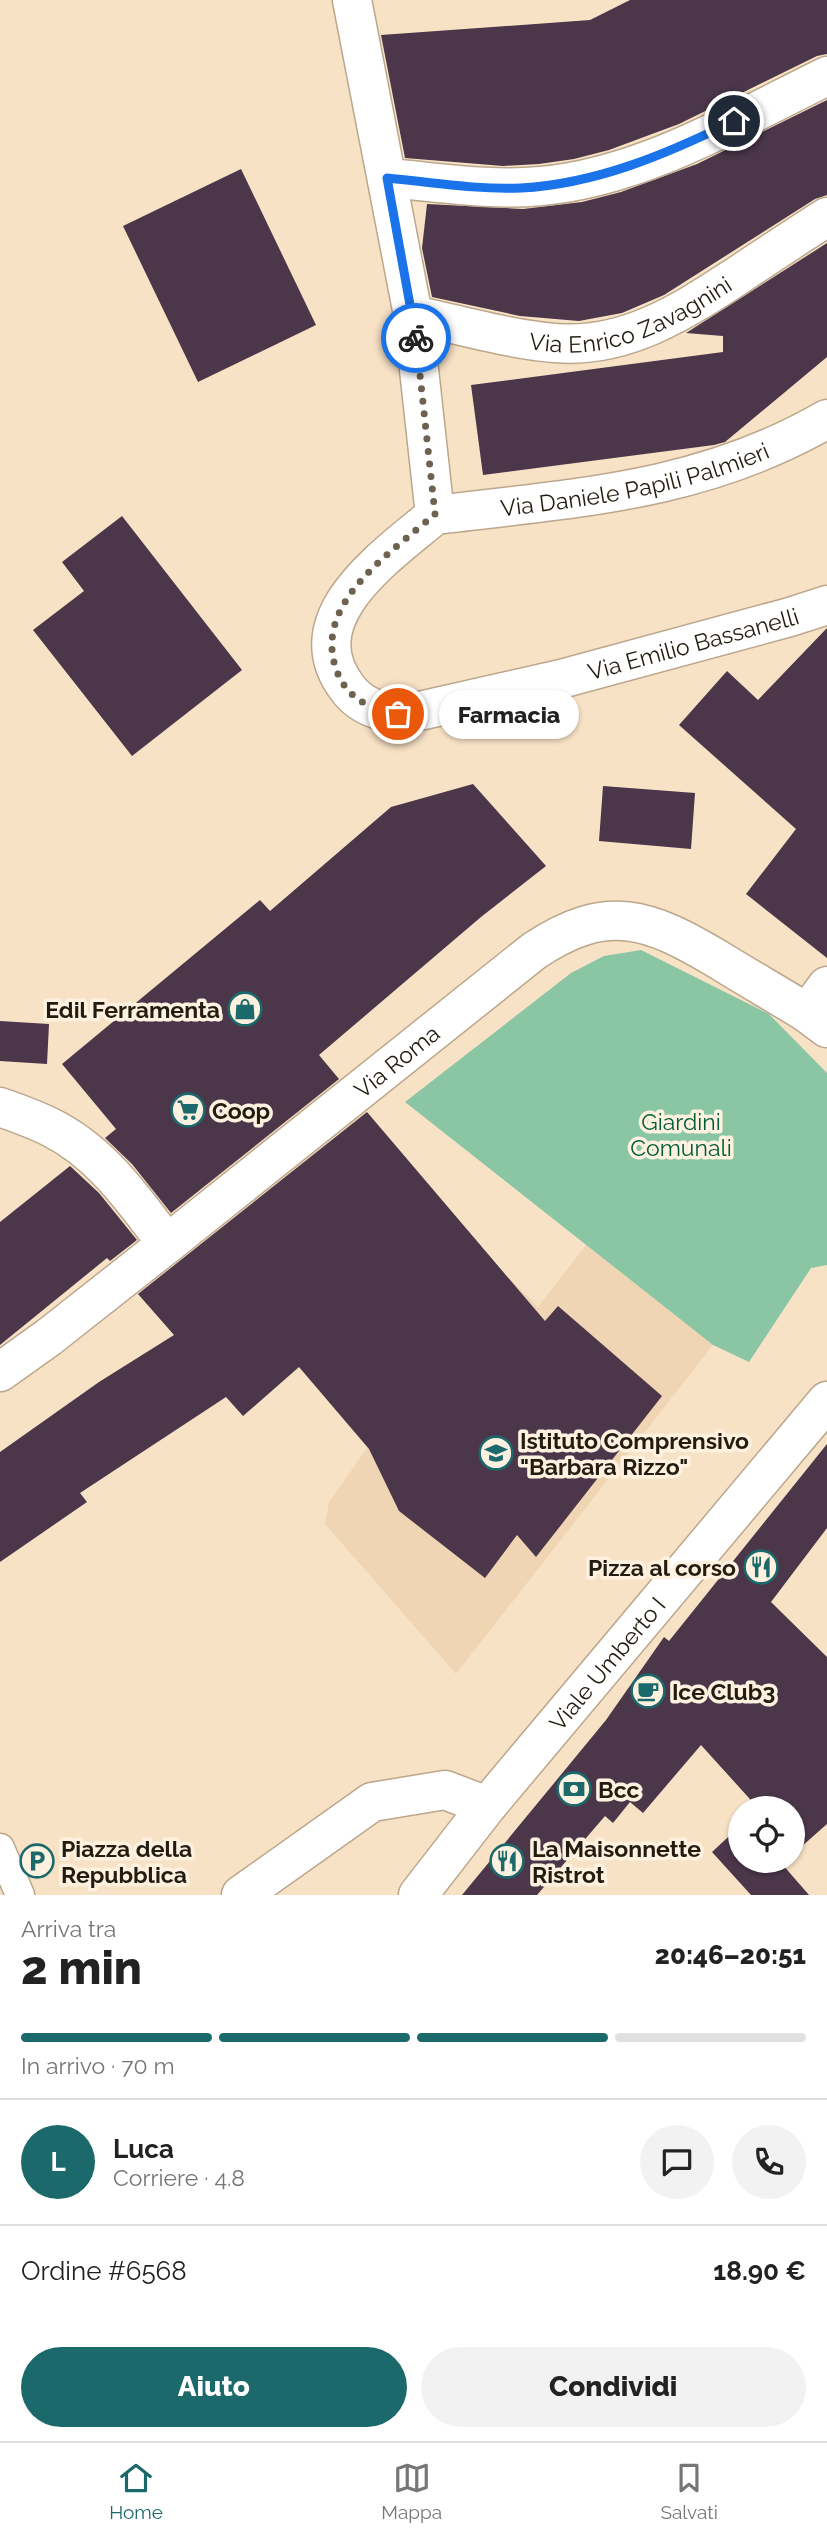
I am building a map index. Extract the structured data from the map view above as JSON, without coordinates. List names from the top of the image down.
{
  "streets": {
    "street": [
      "Via Enrico Zavagnini",
      "Via Daniele Papili Palmieri",
      "Via Emilio Bassanelli",
      "Via Roma",
      "Viale Umberto I"
    ]
  },
  "crossings": [
    ["Via Daniele Papili Palmieri", "Via Emilio Bassanelli"]
  ],
  "parks": ["Giardini Comunali"],
  "places": {
    "other": ["Farmacia"],
    "shop": ["Edil Ferramenta"],
    "supermarket": ["Coop"],
    "school or university": ["Istituto Comprensivo \"Barbara Rizzo\""],
    "restaurant": ["Pizza al corso", "La Maisonnette Ristrot"],
    "cafe": ["Ice Club3"],
    "bank": ["Bcc"],
    "parking": ["Piazza della Repubblica"]
  },
  "page": {
    "bubble": "Farmacia",
    "heading": ["2 min", "Arriva tra", "20:46–20:51"],
    "panel": [
      "Luca",
      "Corriere · 4.8",
      "Ordine #6568",
      "18.90 €"
    ],
    "bar": "In arrivo · 70 m",
    "round": "L",
    "buttons": ["Aiuto", "Condividi"],
    "tabs": ["Home", "Mappa", "Salvati"]
  }
}
